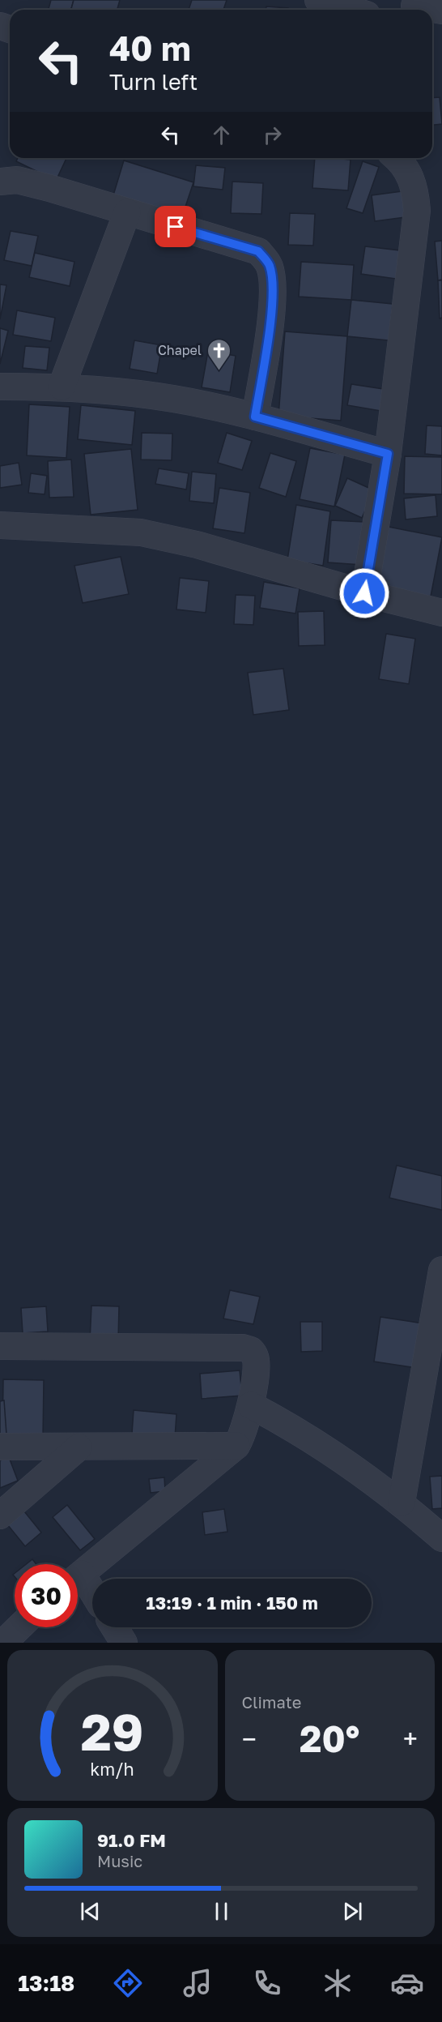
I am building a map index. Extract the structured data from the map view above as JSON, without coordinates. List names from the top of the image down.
{
  "places": {
    "church": ["Chapel"]
  },
  "page": {
    "turn": ["40 m", "Turn left"],
    "limit": "30",
    "trip": "13:19 · 1 min · 150 m",
    "tile": "Climate",
    "heat": ["−", "20°", "+"],
    "song": ["91.0 FM", "Music"],
    "tabs": "13:18",
    "gauge": ["29", "km/h"]
  }
}
